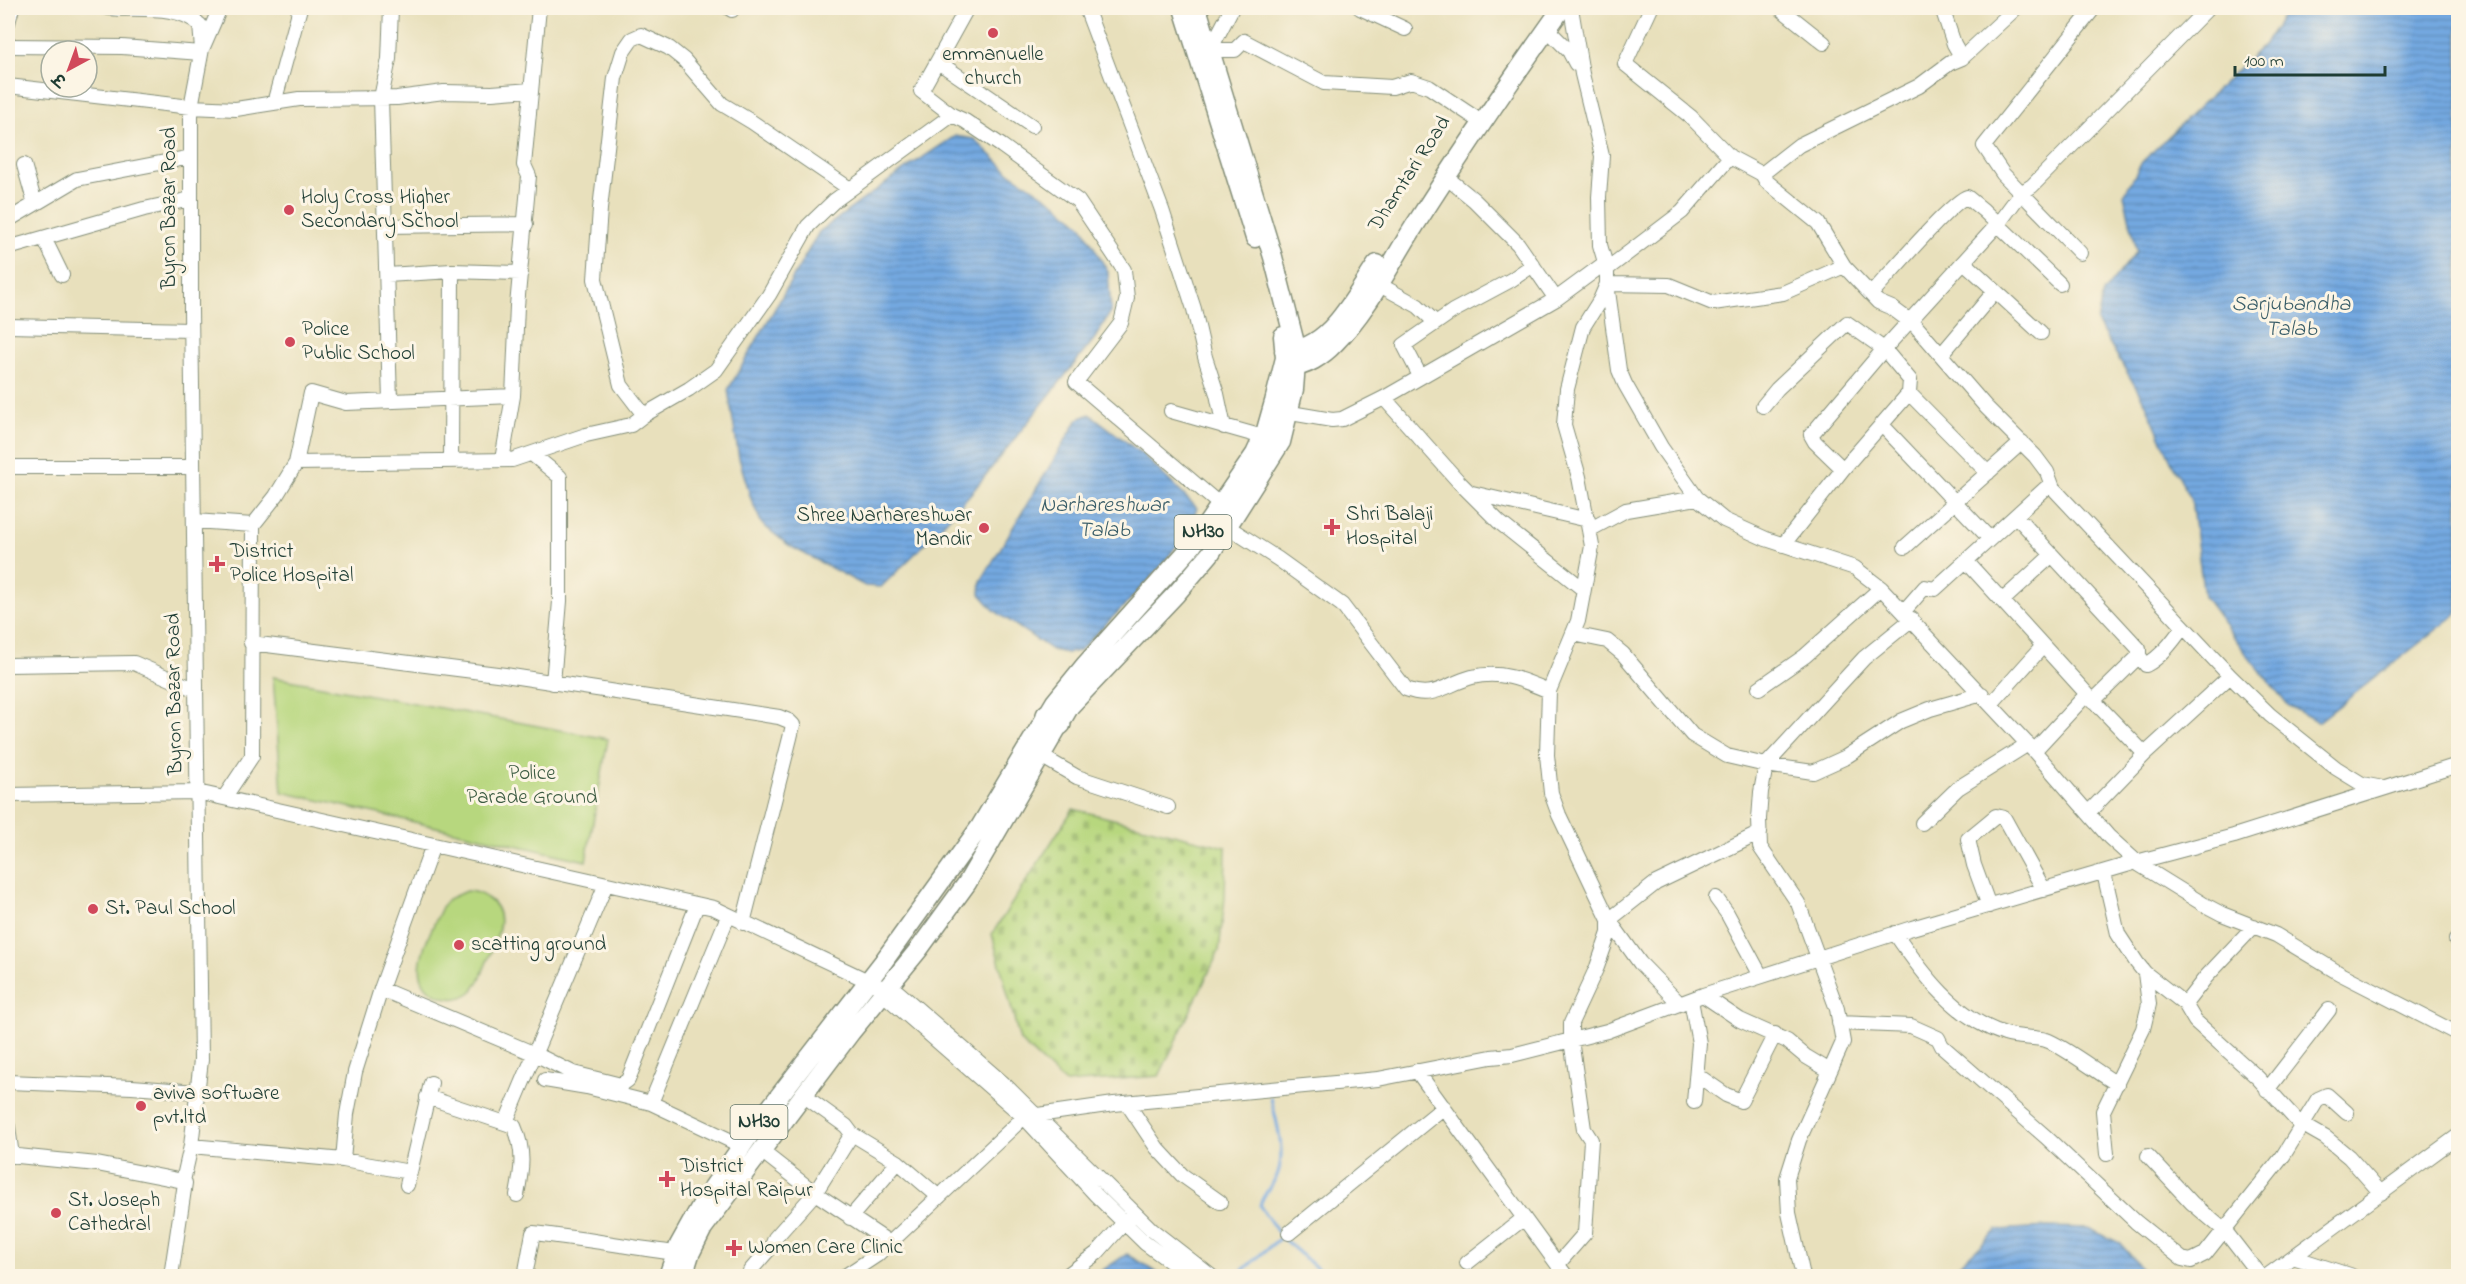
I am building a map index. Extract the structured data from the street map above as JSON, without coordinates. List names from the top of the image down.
{
  "streets": {
    "main road": ["Dhamtari Road", "NH30"],
    "street": ["Byron Bazar Road"]
  },
  "crossings": [
    ["Dhamtari Road", "NH30"]
  ],
  "water": ["Sarjubandha Talab", "Narhareshwar Talab"],
  "parks": ["Police Parade Ground"],
  "places": {
    "other": [
      "emmanuelle church",
      "Holy Cross Higher Secondary School",
      "Police Public School",
      "Shree Narhareshwar Mandir",
      "St. Paul School",
      "scatting ground",
      "aviva software pvt.ltd",
      "St. Joseph Cathedral"
    ],
    "health": [
      "Shri Balaji Hospital",
      "District Police Hospital",
      "District Hospital Raipur",
      "Women Care Clinic"
    ]
  },
  "scale_bar": "100 m",
  "north": "bottom left"
}
